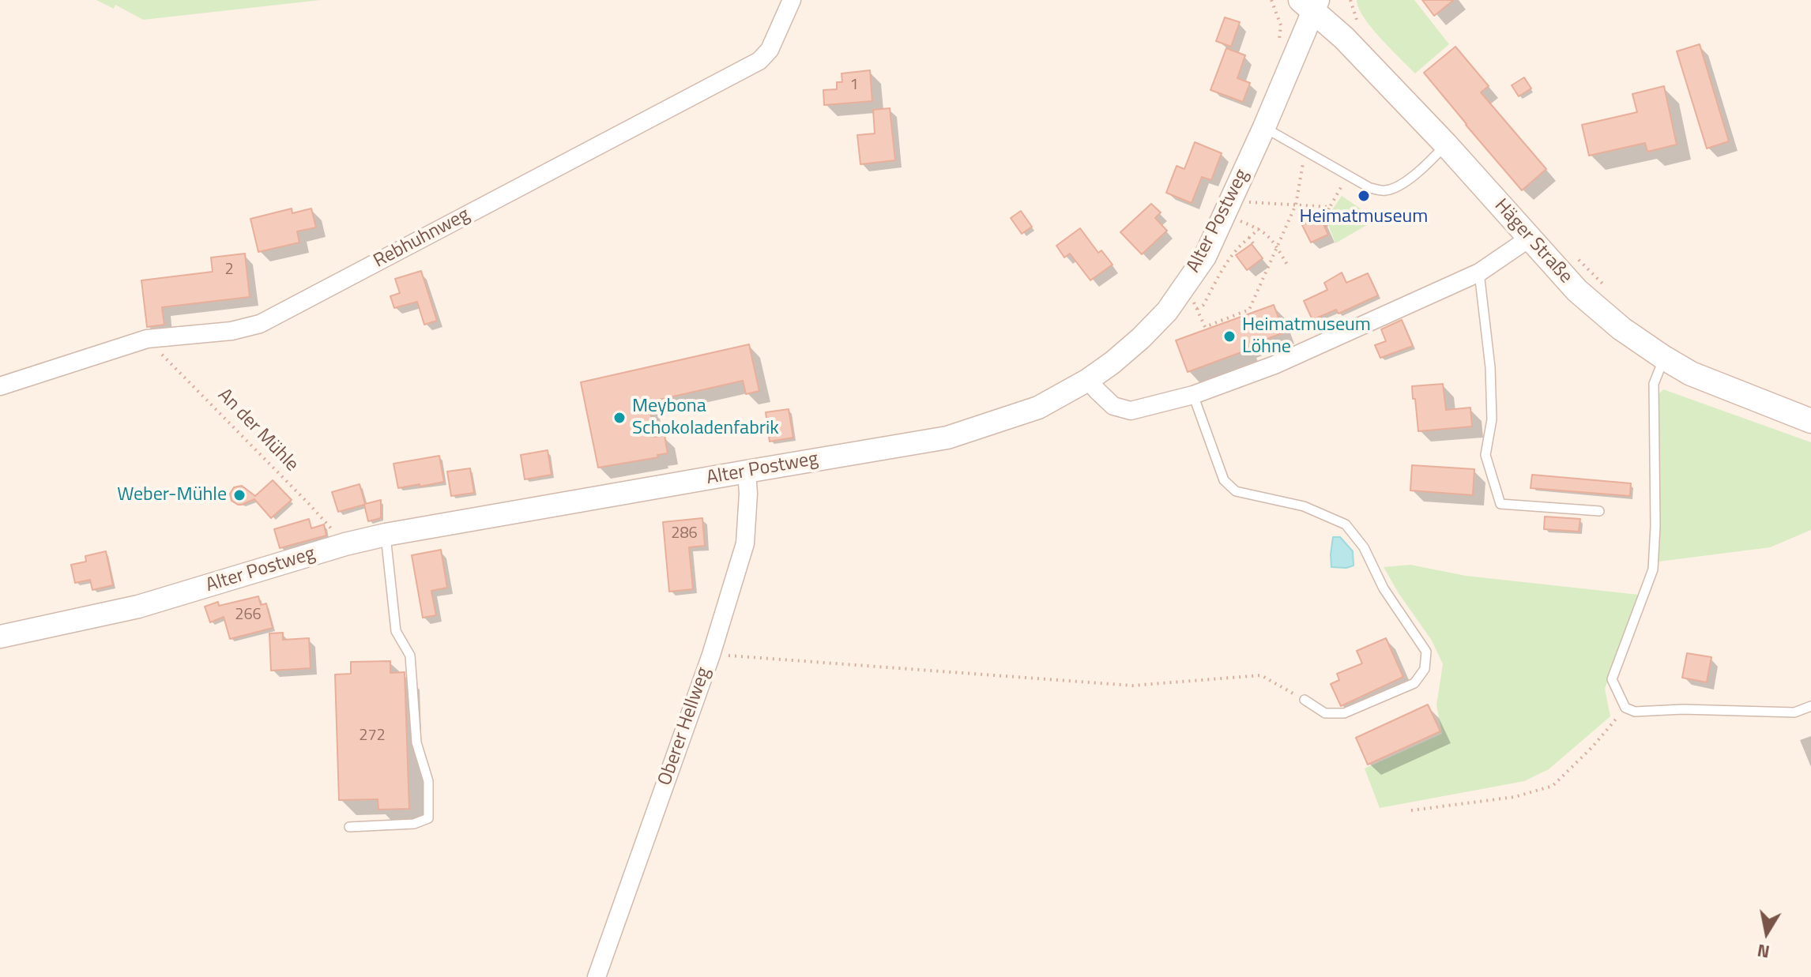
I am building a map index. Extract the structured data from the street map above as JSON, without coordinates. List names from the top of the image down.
{
  "streets": {
    "main road": ["Häger Straße"],
    "street": ["Alter Postweg", "Rebhuhnweg", "Oberer Hellweg"],
    "path": ["An der Mühle"]
  },
  "crossings": [
    ["Alter Postweg", "Häger Straße"],
    ["Alter Postweg", "An der Mühle"],
    ["Alter Postweg", "Oberer Hellweg"],
    ["Rebhuhnweg", "An der Mühle"]
  ],
  "places": [
    "Heimatmuseum",
    "Heimatmuseum Löhne",
    "Meybona Schokoladenfabrik",
    "Weber-Mühle"
  ],
  "house_numbers": [
    "1",
    "2",
    "286",
    "266",
    "272"
  ],
  "north": "bottom"
}
